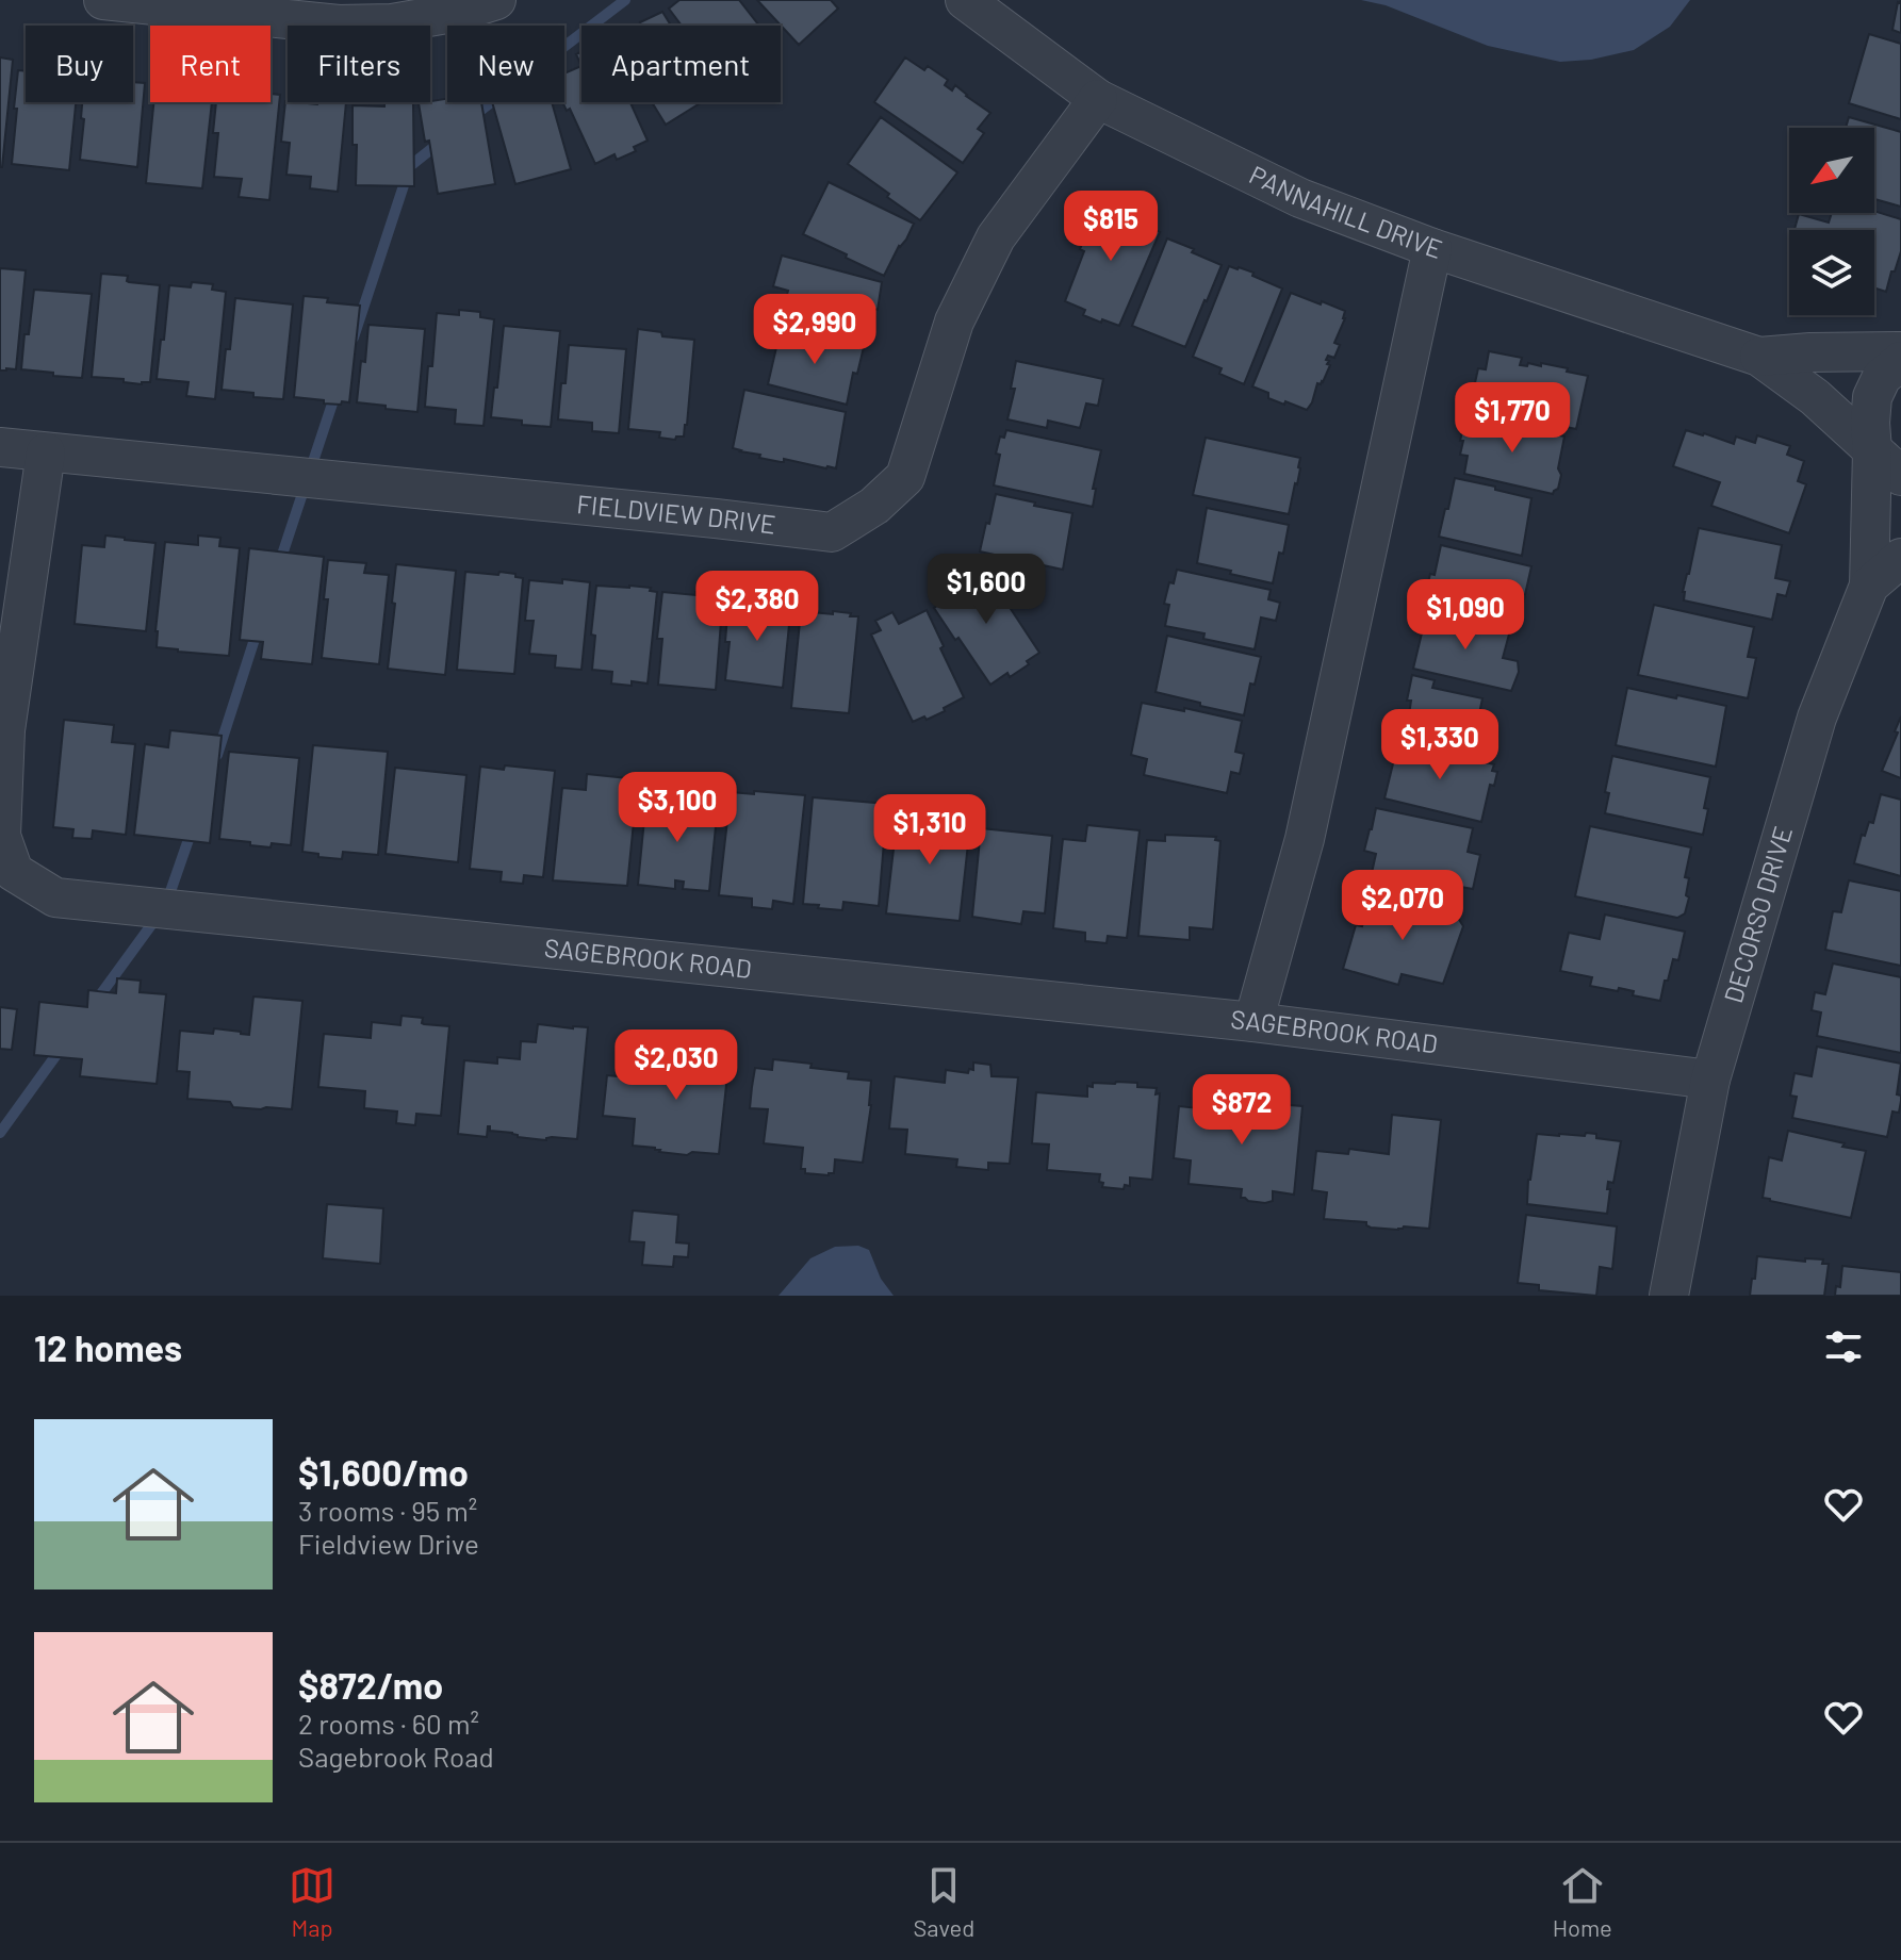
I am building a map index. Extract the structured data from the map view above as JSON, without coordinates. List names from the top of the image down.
{
  "streets": {
    "street": [
      "PANNAHILL DRIVE",
      "FIELDVIEW DRIVE",
      "DECORSO DRIVE",
      "SAGEBROOK ROAD"
    ]
  },
  "crossings": [
    ["PANNAHILL DRIVE", "FIELDVIEW DRIVE"],
    ["FIELDVIEW DRIVE", "SAGEBROOK ROAD"],
    ["DECORSO DRIVE", "SAGEBROOK ROAD"]
  ],
  "north": "bottom left",
  "page": {
    "chip": [
      "Buy",
      "Rent",
      "Filters",
      "New",
      "Apartment"
    ],
    "price": [
      "$815",
      "$2,990",
      "$1,770",
      "$1,600",
      "$2,380",
      "$1,090",
      "$1,330",
      "$3,100",
      "$1,310",
      "$2,070",
      "$2,030",
      "$872"
    ],
    "heading": "12 homes",
    "list": [
      {
        "name": "$1,600/mo",
        "note": "3 rooms · 95 m² · Fieldview Drive"
      },
      {
        "name": "$872/mo",
        "note": "2 rooms · 60 m² · Sagebrook Road"
      }
    ],
    "tabs": ["Map", "Saved", "Home"]
  }
}
